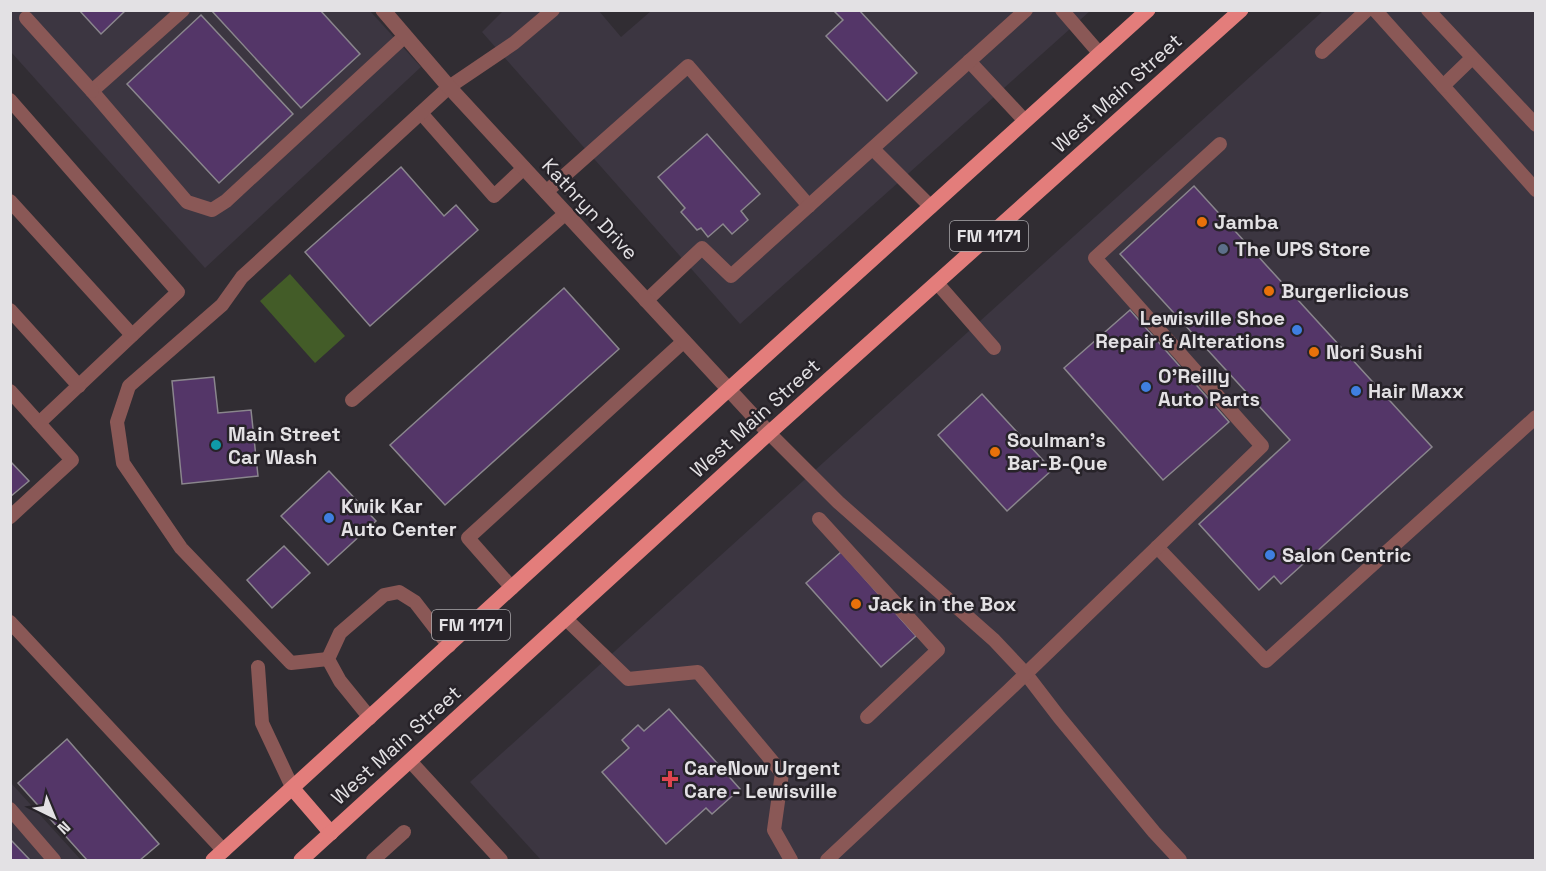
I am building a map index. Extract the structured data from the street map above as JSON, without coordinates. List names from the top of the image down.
{
  "streets": {
    "main road": ["West Main Street", "FM 1171"],
    "street": ["Kathryn Drive"]
  },
  "crossings": [
    ["West Main Street", "Kathryn Drive"]
  ],
  "places": {
    "other": [
      "Jamba",
      "The UPS Store",
      "Burgerlicious",
      "Lewisville Shoe Repair & Alterations",
      "Nori Sushi",
      "O'Reilly Auto Parts",
      "Hair Maxx",
      "Main Street Car Wash",
      "Soulman's Bar-B-Que",
      "Kwik Kar Auto Center",
      "Salon Centric",
      "Jack in the Box"
    ],
    "health": ["CareNow Urgent Care - Lewisville"]
  },
  "north": "bottom right"
}
